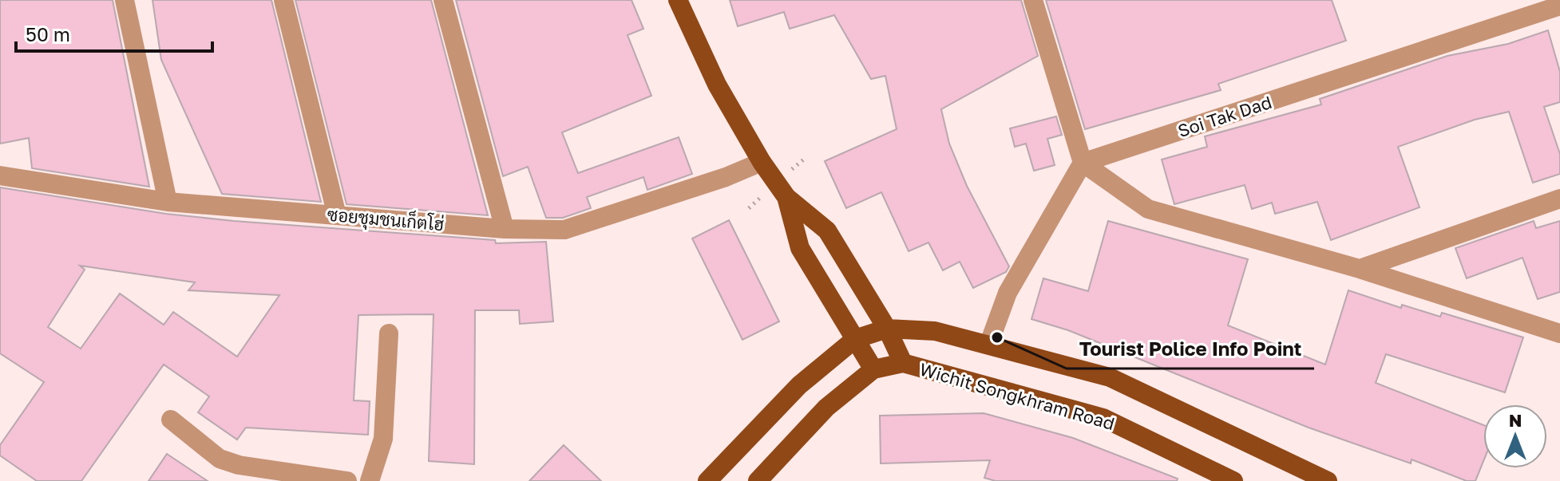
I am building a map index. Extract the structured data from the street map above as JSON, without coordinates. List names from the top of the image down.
{
  "streets": {
    "main road": ["Wichit Songkhram Road"],
    "street": ["Soi Tak Dad", "ซอยชุมชนเก็ตโฮ่"]
  },
  "crossings": [
    ["ซอยชุมชนเก็ตโฮ่", "Wichit Songkhram Road"]
  ],
  "places": ["Tourist Police Info Point"],
  "scale_bar": "50 m",
  "north": "top"
}
